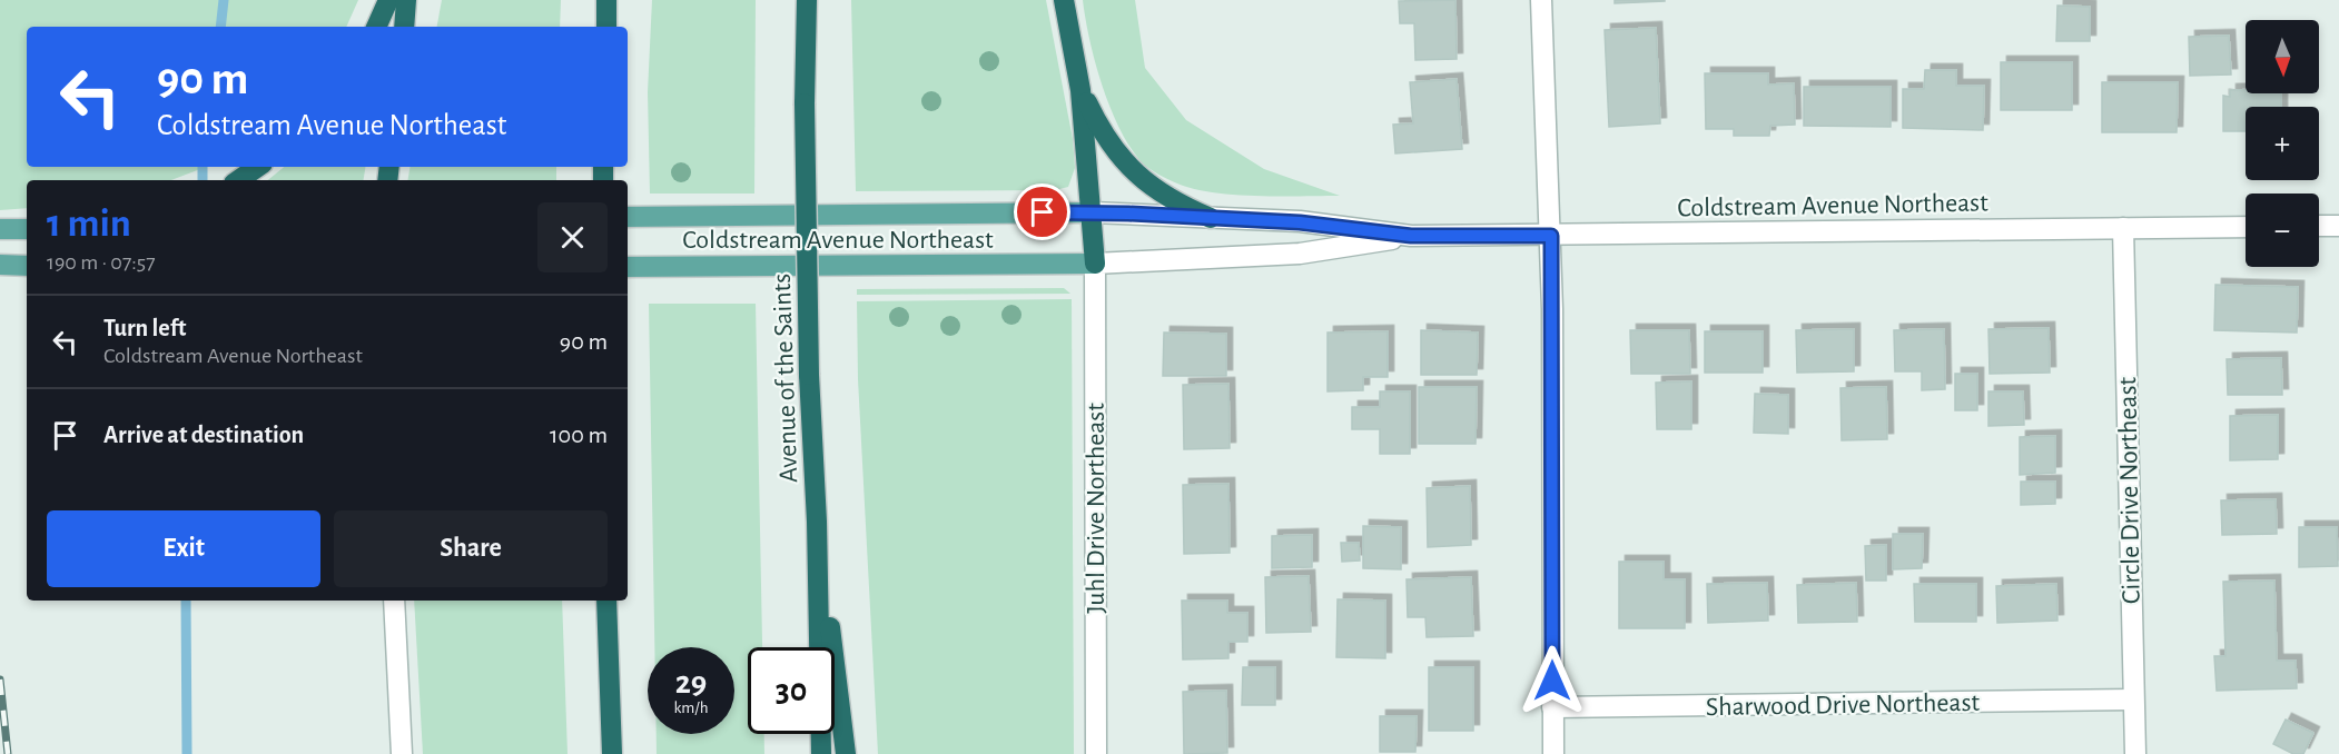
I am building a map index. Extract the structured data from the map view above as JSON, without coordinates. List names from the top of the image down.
{
  "streets": {
    "highway": ["Avenue of the Saints"],
    "main road": ["Coldstream Avenue Northeast"],
    "street": ["Circle Drive Northeast", "Juhl Drive Northeast", "Sharwood Drive Northeast"]
  },
  "crossings": [
    ["Coldstream Avenue Northeast", "Circle Drive Northeast"],
    ["Coldstream Avenue Northeast", "Juhl Drive Northeast"],
    ["Circle Drive Northeast", "Sharwood Drive Northeast"]
  ],
  "north": "bottom",
  "page": {
    "map_buttons": ["+", "−"],
    "turn": ["90 m", "Coldstream Avenue Northeast"],
    "heading": ["1 min", "190 m · 07:57"],
    "list": [
      {
        "name": "Turn left",
        "note": "Coldstream Avenue Northeast",
        "value": "90 m"
      },
      {
        "name": "Arrive at destination",
        "value": "100 m"
      }
    ],
    "buttons": ["Exit", "Share"],
    "speed": "29 km/h",
    "limit": "30"
  }
}
